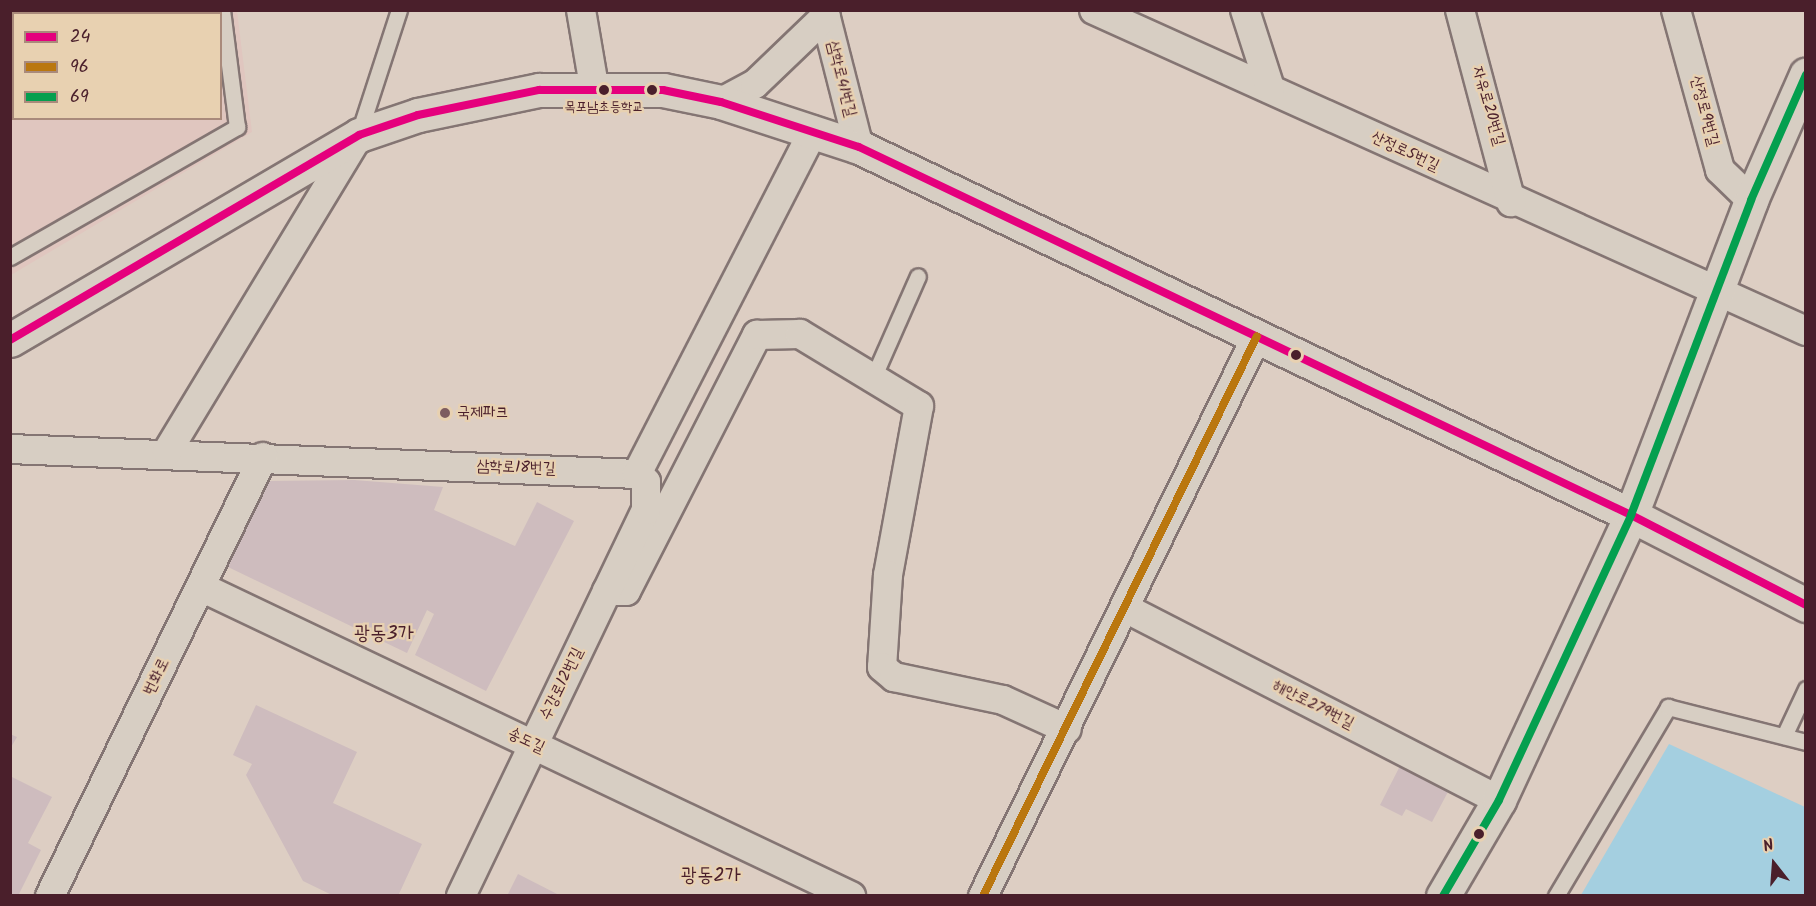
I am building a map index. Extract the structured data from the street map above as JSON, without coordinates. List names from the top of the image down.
{
  "streets": {
    "street": [
      "삼학로41번길",
      "자유로20번길",
      "산정로9번길",
      "산정로5번길",
      "삼학로18번길",
      "번화로",
      "수강로12번길",
      "해안로279번길",
      "송도길"
    ]
  },
  "crossings": [
    ["자유로20번길", "산정로5번길"],
    ["삼학로18번길", "번화로"],
    ["삼학로18번길", "수강로12번길"],
    ["번화로", "송도길"],
    ["수강로12번길", "송도길"]
  ],
  "districts": ["광동3가", "광동2가"],
  "places": ["목포남초등학교", "국제파크"],
  "lines": ["transit line 69", "transit line 24", "transit line 96"],
  "legend": ["24", "96", "69"],
  "north": "top"
}
